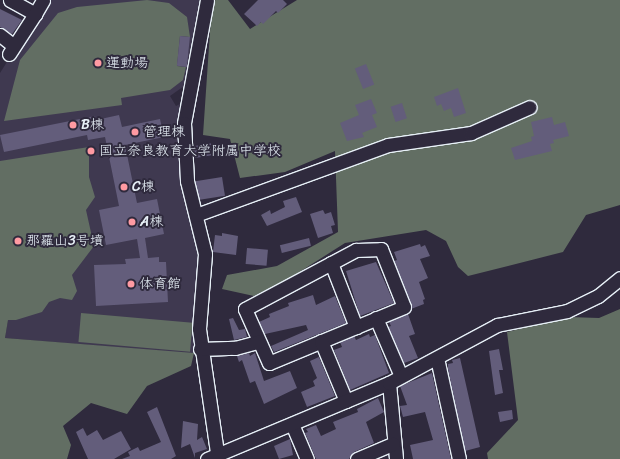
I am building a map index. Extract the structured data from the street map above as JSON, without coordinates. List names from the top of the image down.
{
  "places": [
    "運動場",
    "B棟",
    "管理棟",
    "国立奈良教育大学附属中学校",
    "C棟",
    "A棟",
    "那羅山3号墳",
    "体育館"
  ]
}
